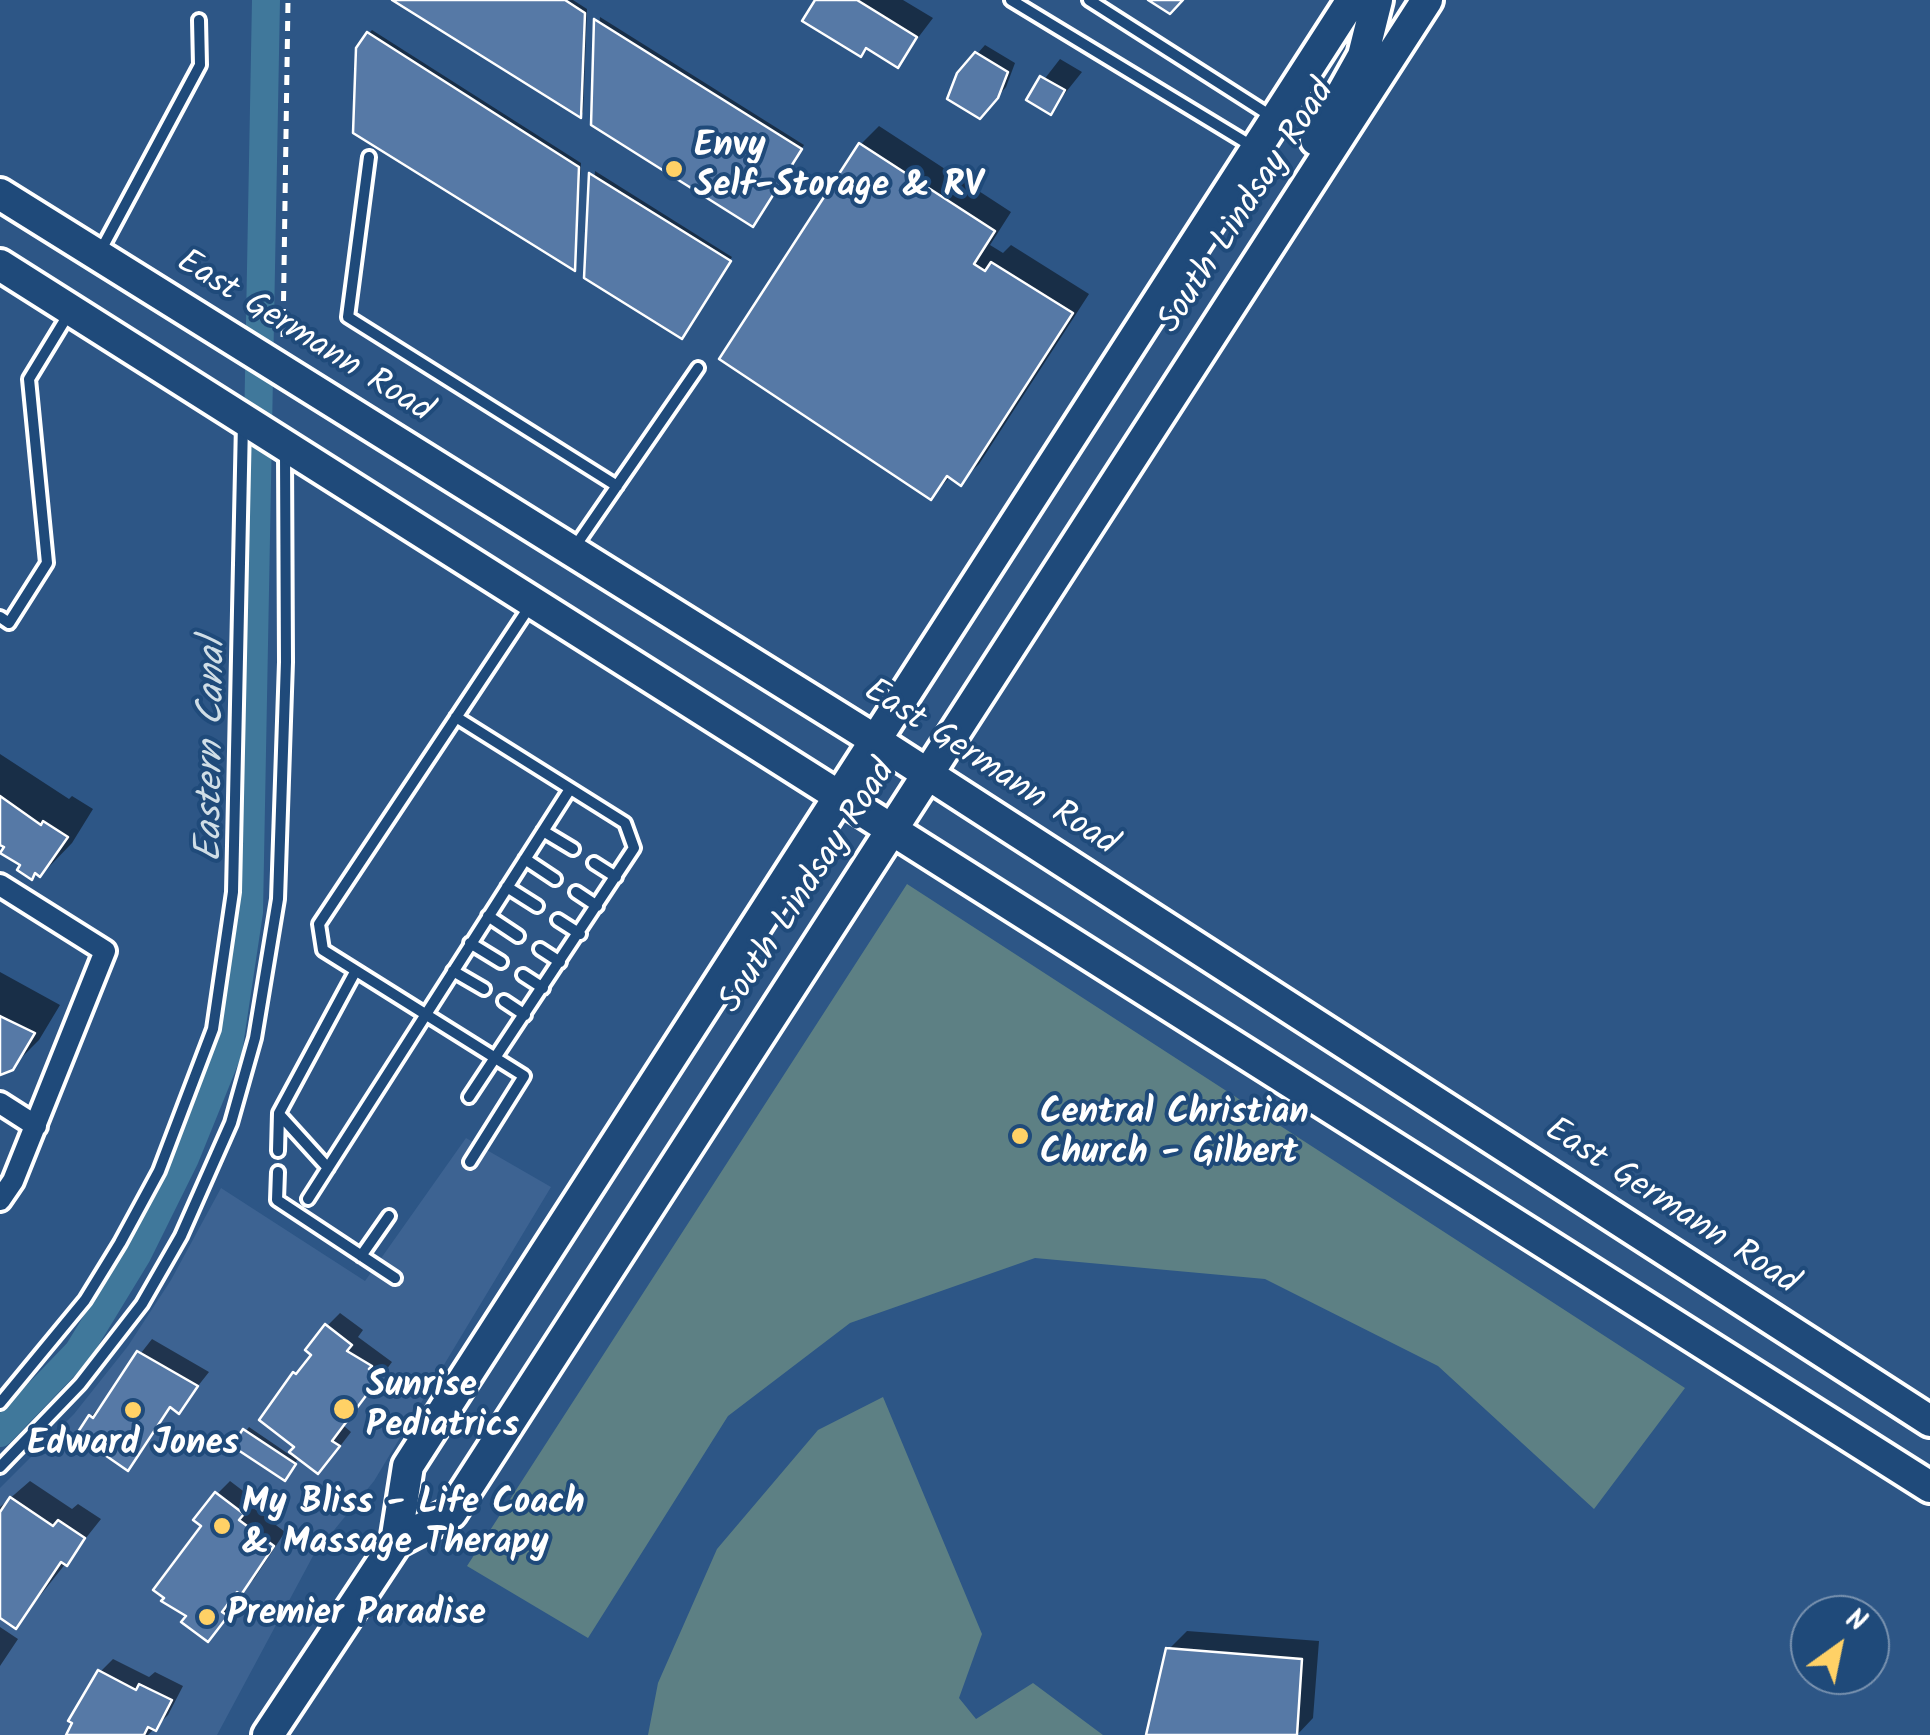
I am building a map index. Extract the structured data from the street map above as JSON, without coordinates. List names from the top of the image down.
{
  "streets": {
    "main road": ["South Lindsay Road", "East Germann Road"]
  },
  "crossings": [
    ["South Lindsay Road", "East Germann Road"]
  ],
  "water": ["Eastern Canal"],
  "places": [
    "Envy Self-Storage & RV",
    "Central Christian Church - Gilbert",
    "Sunrise Pediatrics",
    "Edward Jones",
    "My Bliss - Life Coach & Massage Therapy",
    "Premier Paradise"
  ],
  "north": "top right"
}
